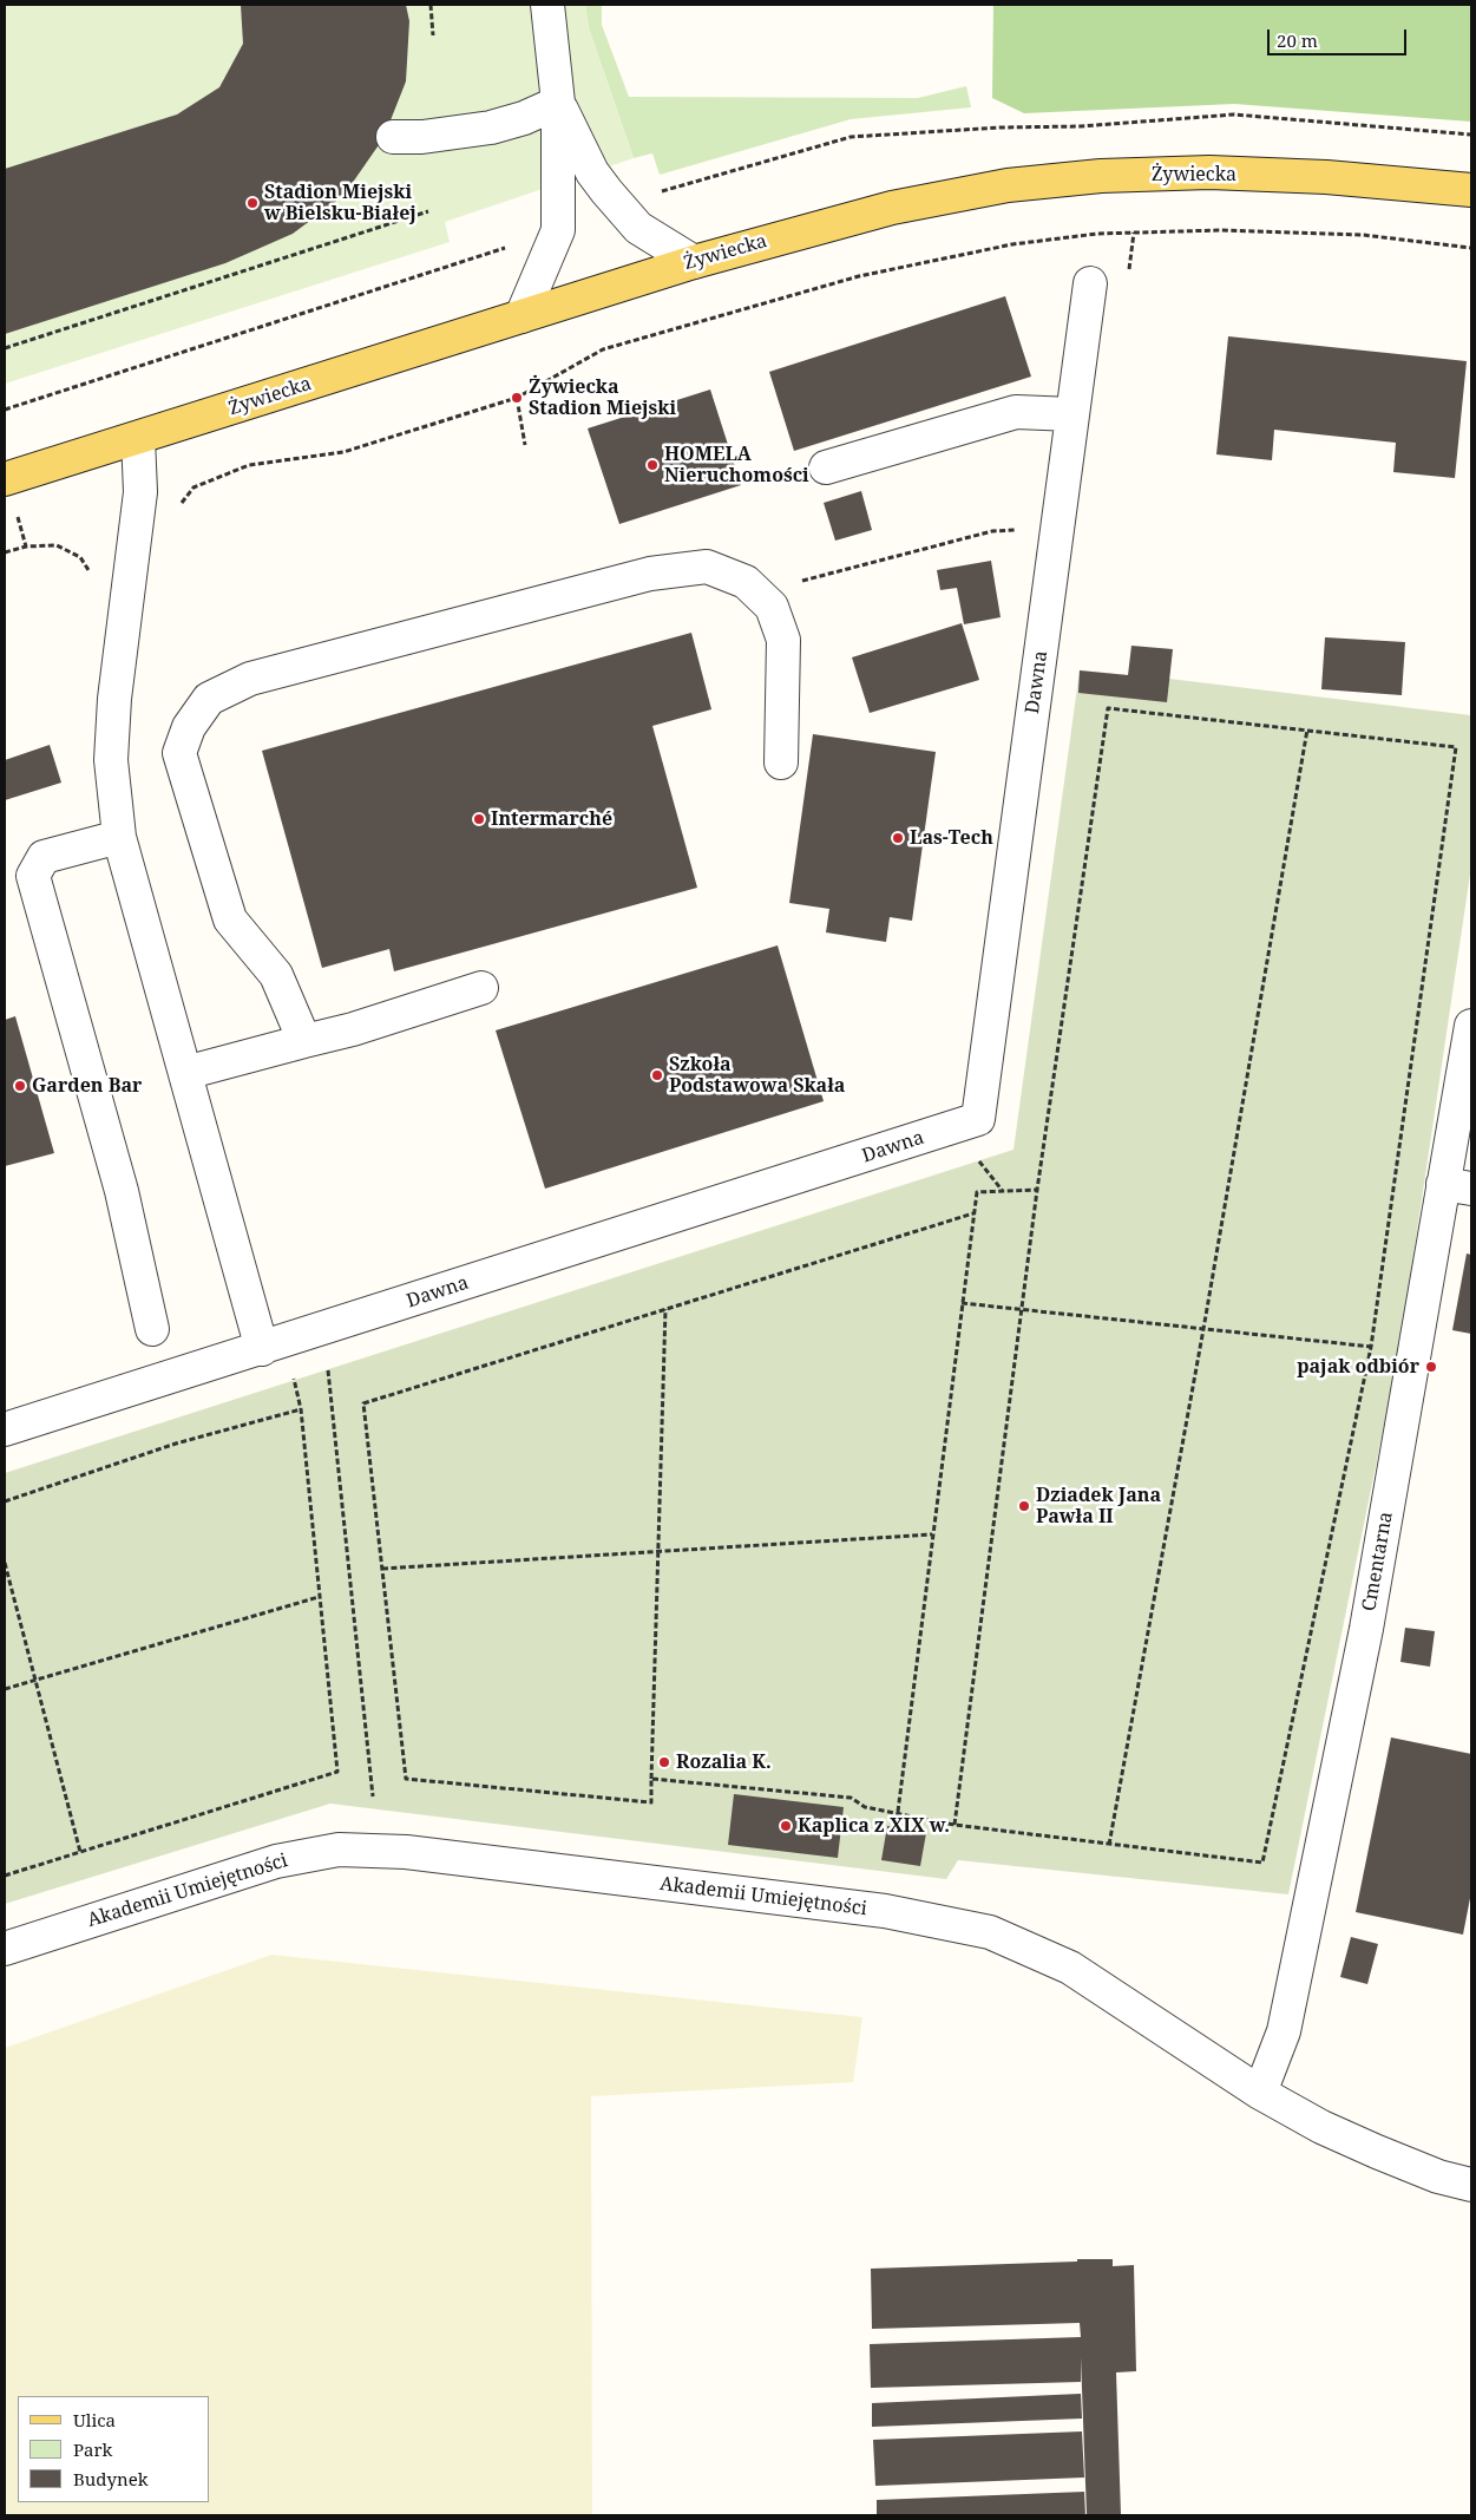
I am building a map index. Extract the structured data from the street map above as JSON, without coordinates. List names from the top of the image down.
{
  "streets": {
    "main road": ["Żywiecka"],
    "street": ["Dawna", "Cmentarna", "Akademii Umiejętności"]
  },
  "crossings": [
    ["Cmentarna", "Akademii Umiejętności"]
  ],
  "places": [
    "Stadion Miejski w Bielsku-Białej",
    "Żywiecka Stadion Miejski",
    "HOMELA Nieruchomości",
    "Intermarché",
    "Las-Tech",
    "Szkoła Podstawowa Skała",
    "Garden Bar",
    "pajak odbiór",
    "Dziadek Jana Pawła II",
    "Rozalia K.",
    "Kaplica z XIX w."
  ],
  "legend": ["Ulica", "Park", "Budynek"],
  "scale_bar": "20 m"
}
